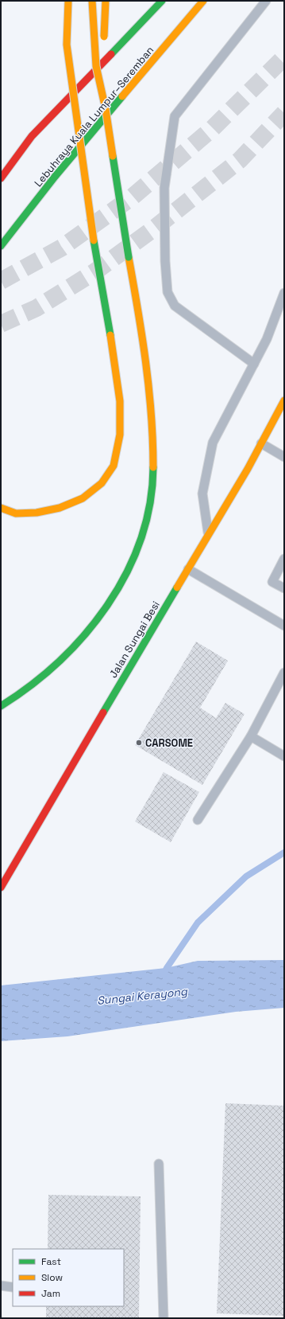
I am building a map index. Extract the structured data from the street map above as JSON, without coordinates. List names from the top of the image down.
{
  "streets": {
    "main road": ["Lebuhraya Kuala Lumpur–Seremban", "Jalan Sungai Besi"]
  },
  "water": ["Sungai Kerayong"],
  "places": ["CARSOME"],
  "legend": ["Fast", "Slow", "Jam"]
}
